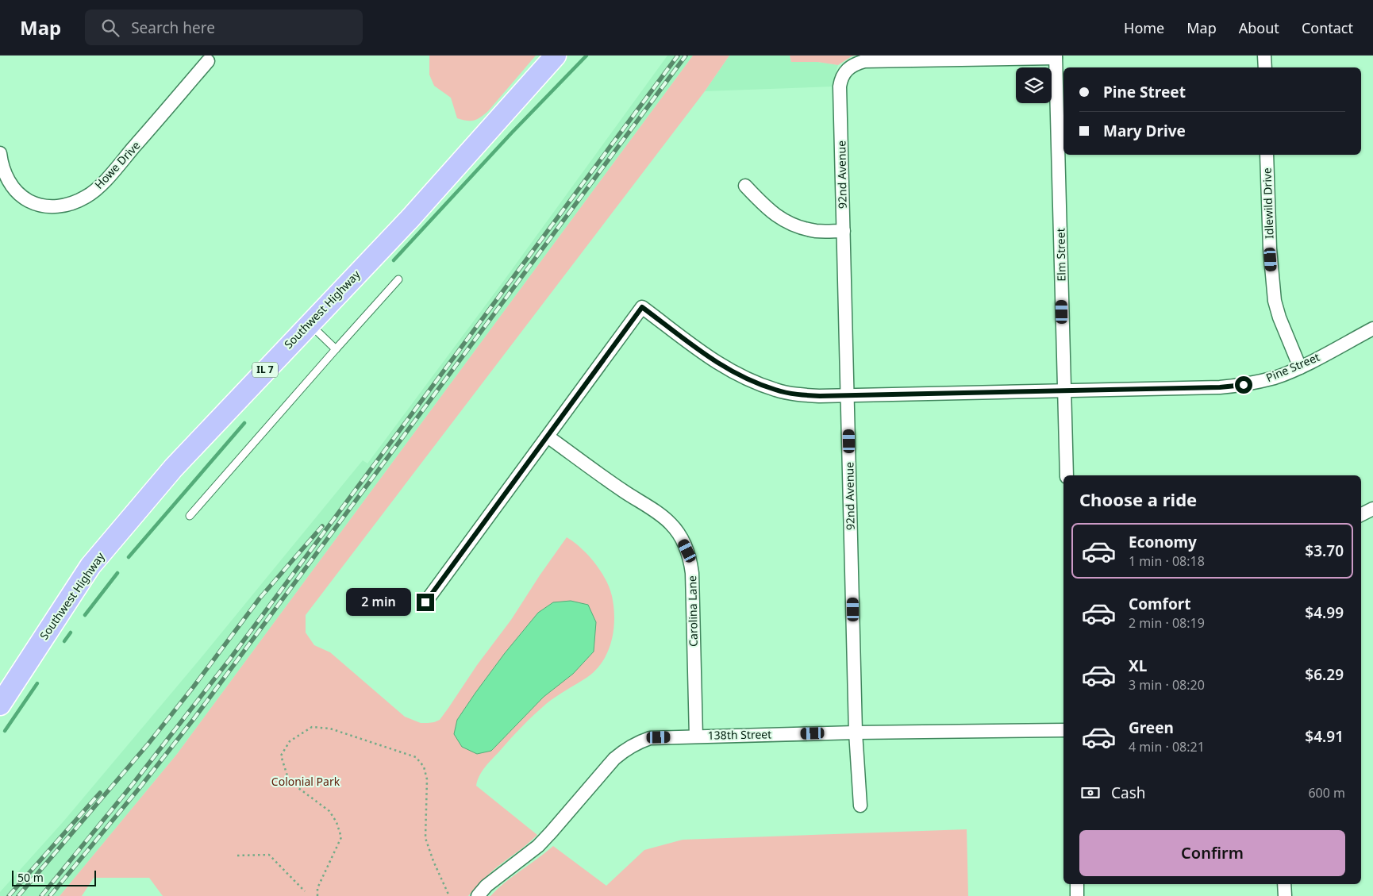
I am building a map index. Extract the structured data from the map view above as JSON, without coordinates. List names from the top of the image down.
{
  "streets": {
    "main road": ["Southwest Highway", "IL 7"],
    "street": [
      "Howe Drive",
      "92nd Avenue",
      "Idlewild Drive",
      "Elm Street",
      "Pine Street",
      "Carolina Lane",
      "138th Street"
    ]
  },
  "crossings": [
    ["92nd Avenue", "Elm Street"],
    ["92nd Avenue", "Pine Street"],
    ["92nd Avenue", "138th Street"],
    ["Idlewild Drive", "Pine Street"],
    ["Elm Street", "Pine Street"],
    ["Pine Street", "Carolina Lane"],
    ["Carolina Lane", "138th Street"]
  ],
  "parks": ["Colonial Park"],
  "scale_bar": "50 m",
  "page": {
    "header": "Map",
    "search": "Search here",
    "nav": [
      "Home",
      "Map",
      "About",
      "Contact"
    ],
    "banner": ["Pine Street", "Mary Drive"],
    "heading": "Choose a ride",
    "list": [
      {
        "name": "Economy",
        "note": "1 min · 08:18",
        "value": "$3.70"
      },
      {
        "name": "Comfort",
        "note": "2 min · 08:19",
        "value": "$4.99"
      },
      {
        "name": "XL",
        "note": "3 min · 08:20",
        "value": "$6.29"
      },
      {
        "name": "Green",
        "note": "4 min · 08:21",
        "value": "$4.91"
      }
    ],
    "bubble": "2 min",
    "pay": ["Cash", "600 m"],
    "buttons": "Confirm",
    "scale": "50 m"
  }
}
